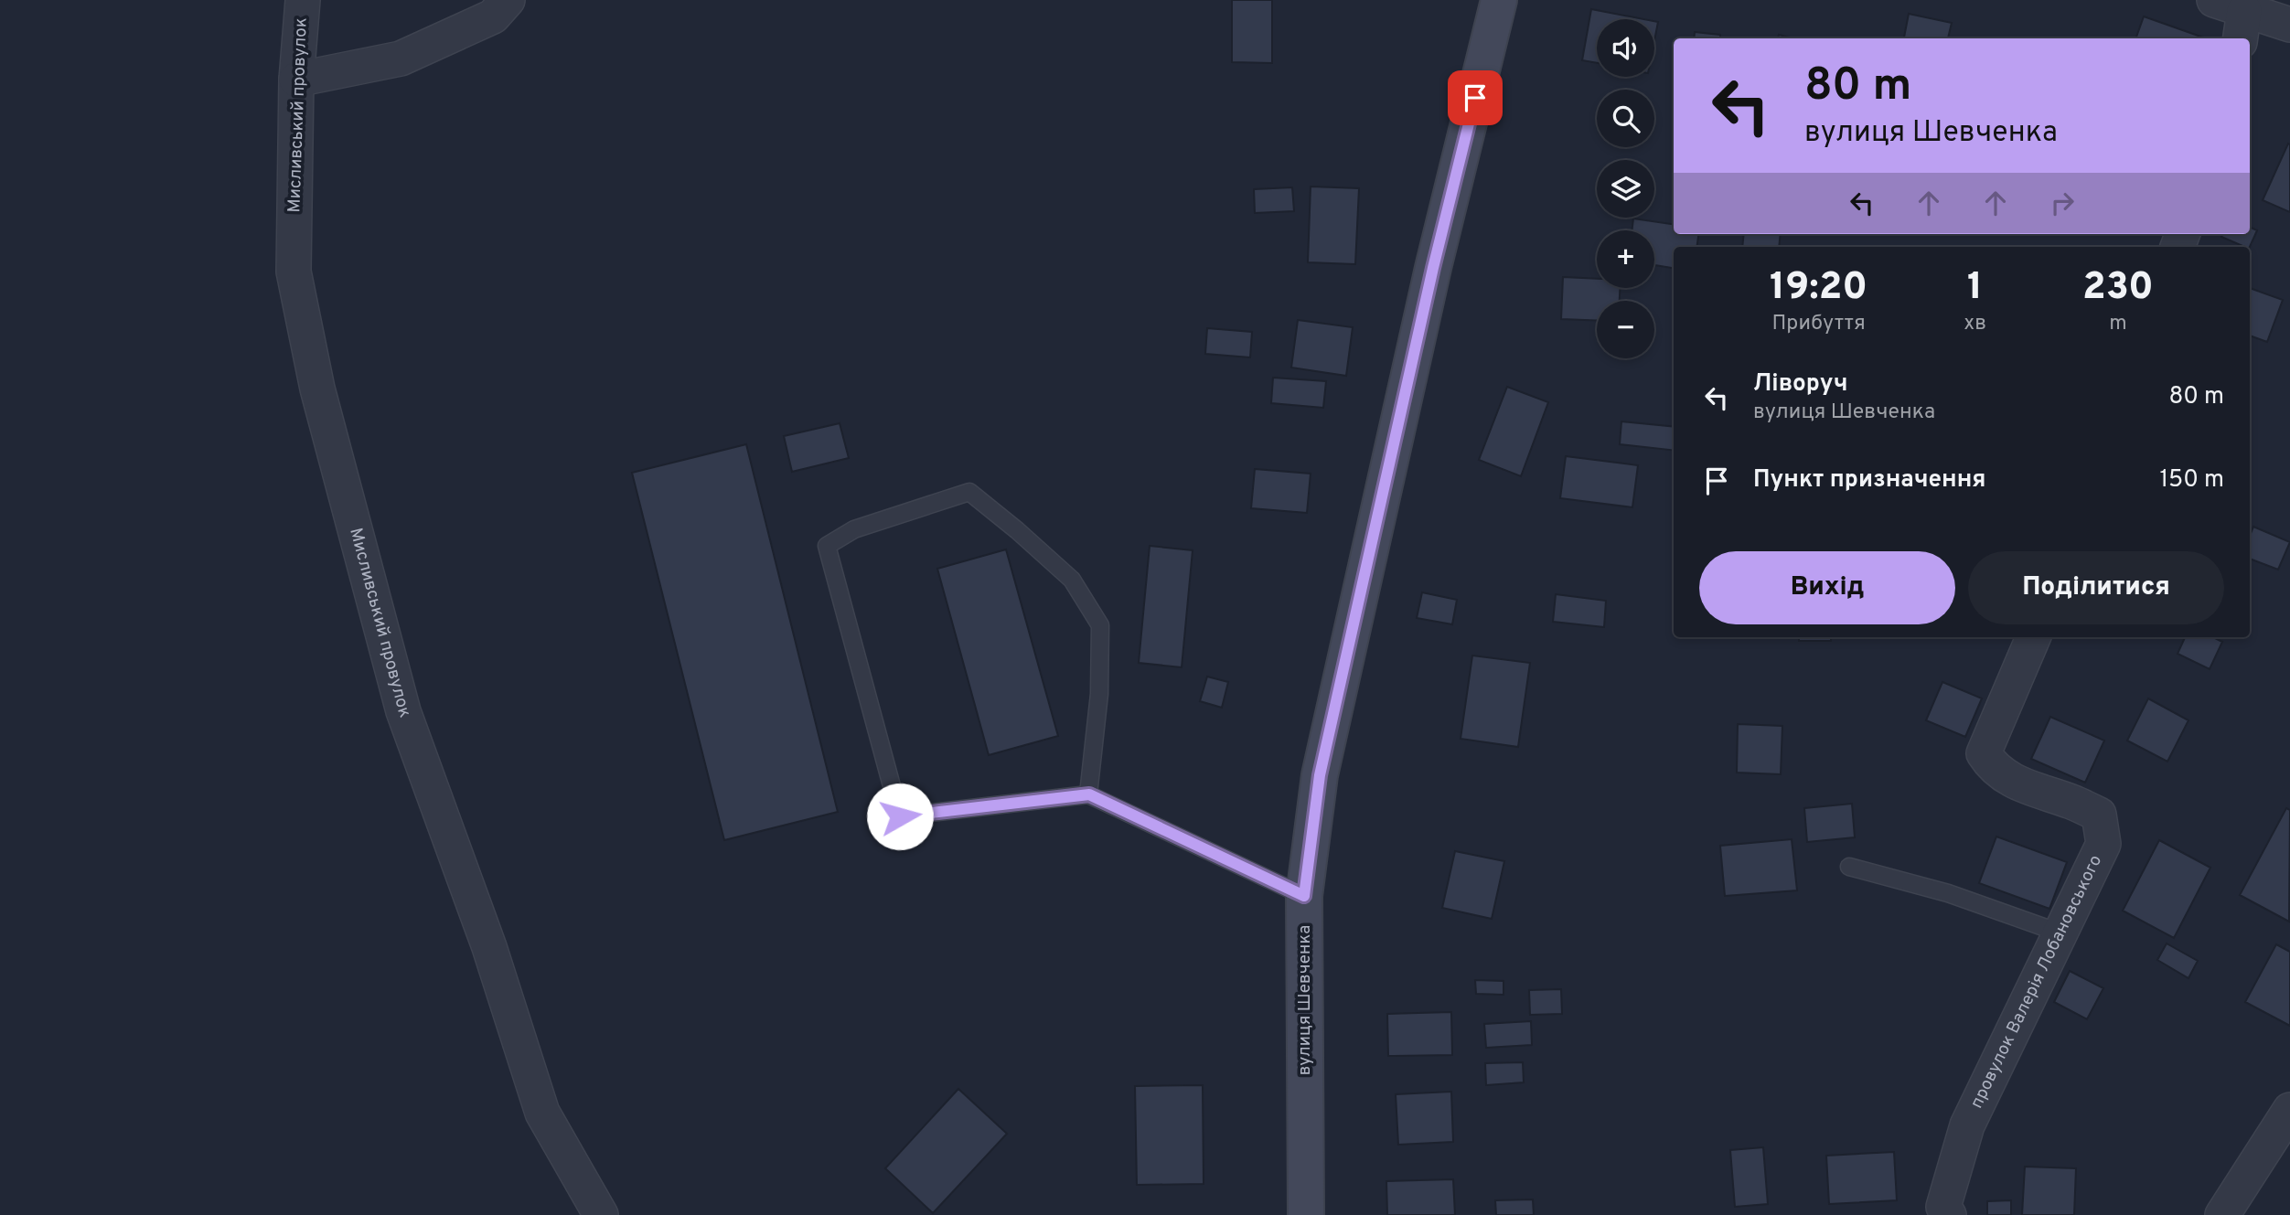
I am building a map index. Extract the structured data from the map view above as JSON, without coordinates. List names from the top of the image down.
{
  "streets": {
    "street": ["Мисливський провулок", "провулок Валерія Лобановського", "вулиця Шевченка"]
  },
  "page": {
    "map_buttons": ["+", "−"],
    "turn": ["80 m", "вулиця Шевченка"],
    "eta": [
      "19:20",
      "Прибуття",
      "1",
      "хв",
      "230",
      "m"
    ],
    "list": [
      {
        "name": "Ліворуч",
        "note": "вулиця Шевченка",
        "value": "80 m"
      },
      {
        "name": "Пункт призначення",
        "value": "150 m"
      }
    ],
    "buttons": ["Вихід", "Поділитися"]
  }
}
